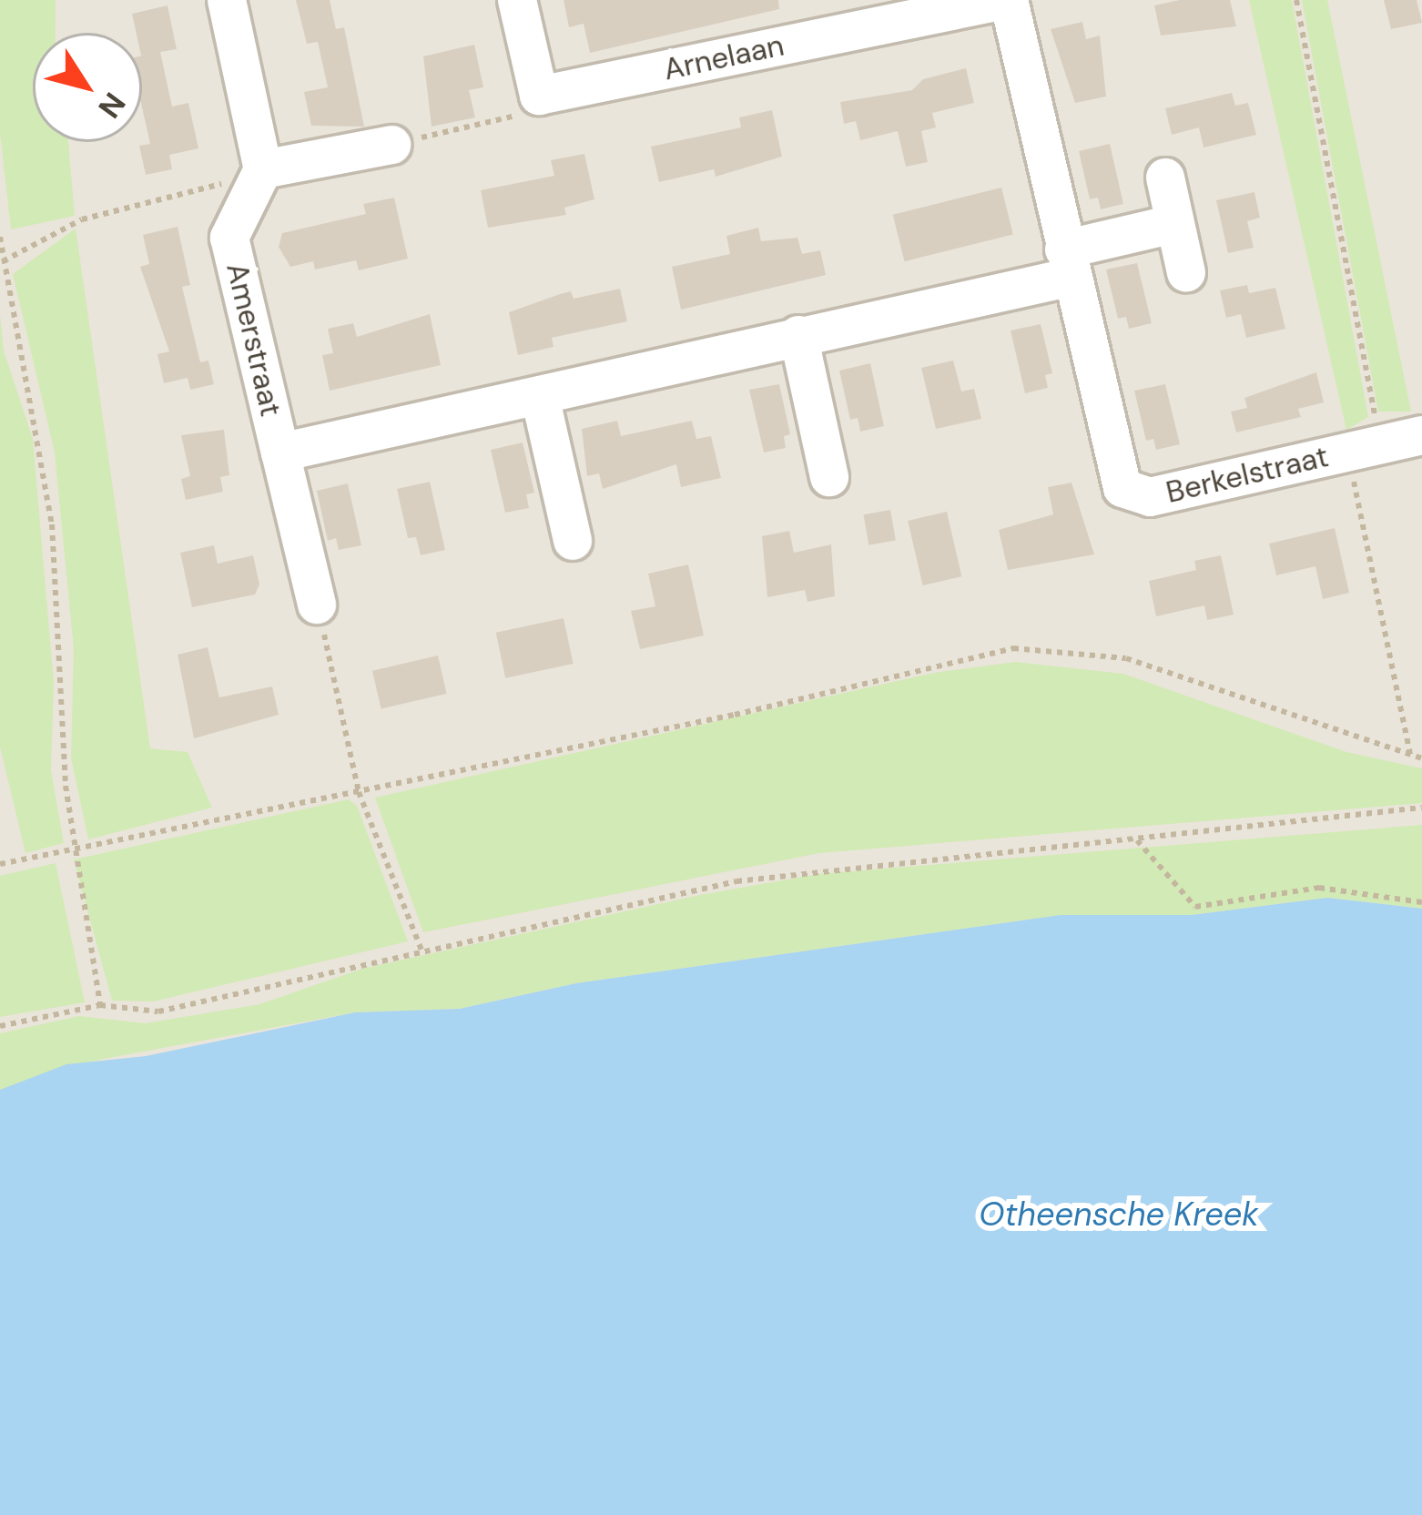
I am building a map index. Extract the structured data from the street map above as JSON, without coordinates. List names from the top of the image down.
{
  "streets": {
    "street": ["Arnelaan", "Amerstraat", "Berkelstraat"]
  },
  "crossings": [
    ["Arnelaan", "Berkelstraat"],
    ["Amerstraat", "Berkelstraat"]
  ],
  "water": ["Otheensche Kreek"],
  "north": "bottom right"
}
